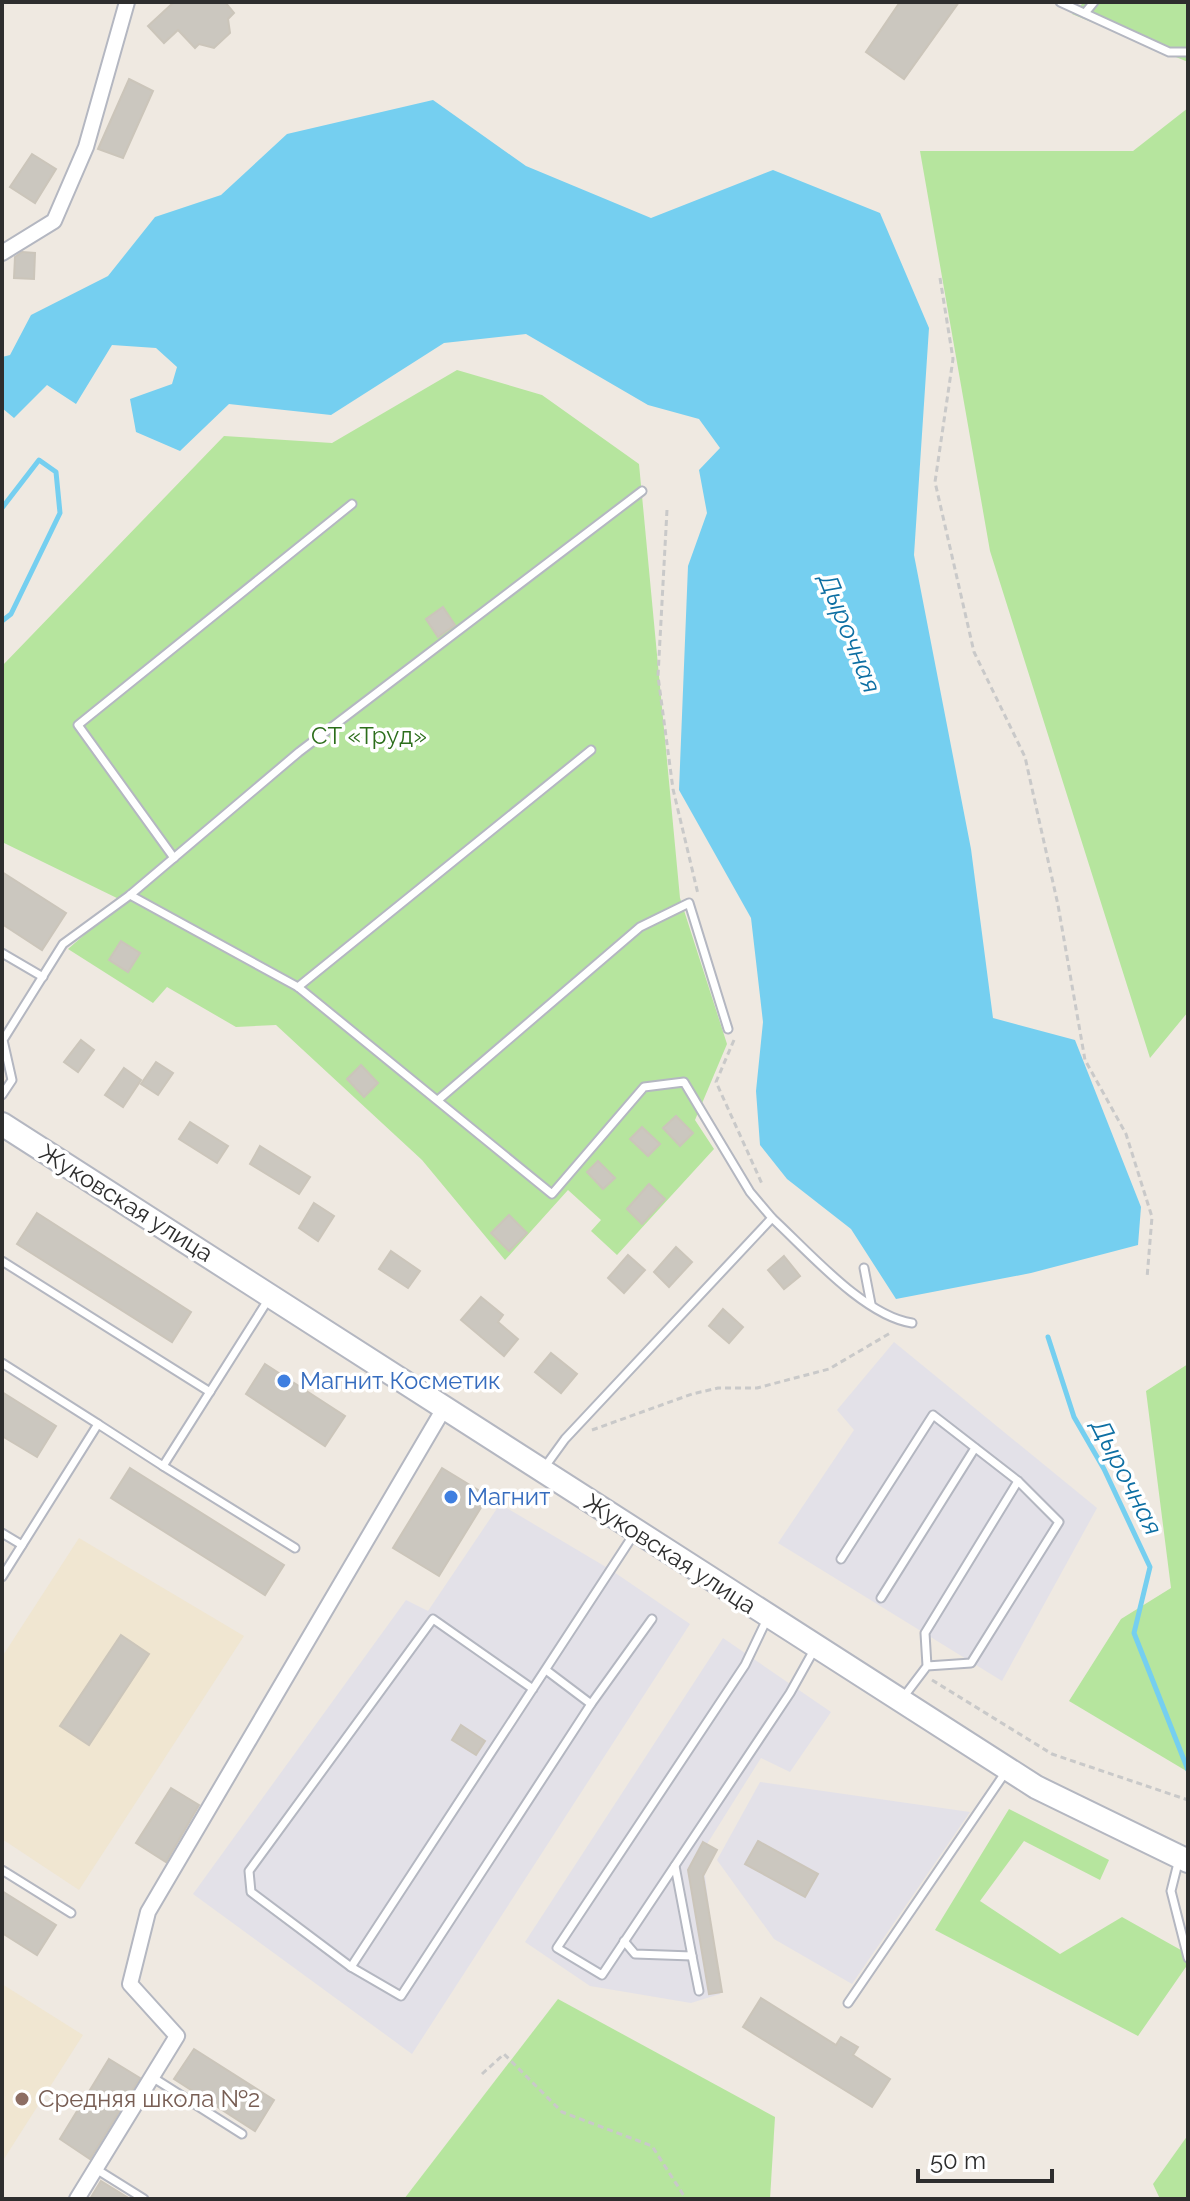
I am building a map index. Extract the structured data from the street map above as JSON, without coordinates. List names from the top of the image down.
{
  "streets": {
    "main road": ["Жуковская улица"]
  },
  "water": ["Дырочная"],
  "parks": ["СТ «Труд»"],
  "places": ["Магнит Косметик", "Магнит", "Средняя школа №2"],
  "scale_bar": "50 m"
}
